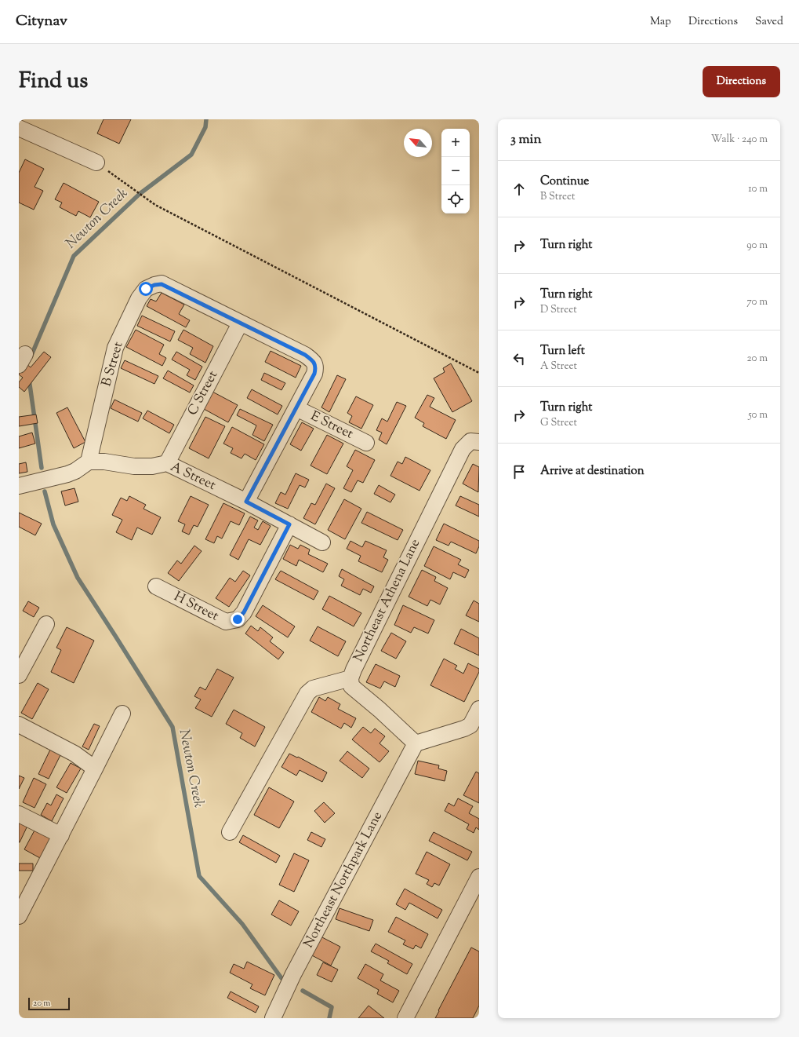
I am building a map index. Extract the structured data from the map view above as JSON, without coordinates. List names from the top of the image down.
{
  "streets": {
    "street": [
      "B Street",
      "C Street",
      "E Street",
      "A Street",
      "Northeast Athena Lane",
      "H Street",
      "Northeast Northpark Lane"
    ]
  },
  "crossings": [
    ["B Street", "C Street"],
    ["B Street", "A Street"],
    ["C Street", "A Street"],
    ["A Street", "H Street"],
    ["Northeast Athena Lane", "Northeast Northpark Lane"]
  ],
  "water": ["Newton Creek"],
  "scale_bar": "20 m",
  "north": "top left",
  "page": {
    "header": "Citynav",
    "nav": ["Map", "Directions", "Saved"],
    "title": "Find us",
    "buttons": "Directions",
    "heading": ["3 min", "Walk · 240 m"],
    "map_buttons": ["+", "−"],
    "list": [
      ["Continue", "B Street", "10 m"],
      ["Turn right", "90 m"],
      ["Turn right", "D Street", "70 m"],
      ["Turn left", "A Street", "20 m"],
      ["Turn right", "G Street", "50 m"],
      "Arrive at destination"
    ],
    "scale": "20 m"
  }
}
